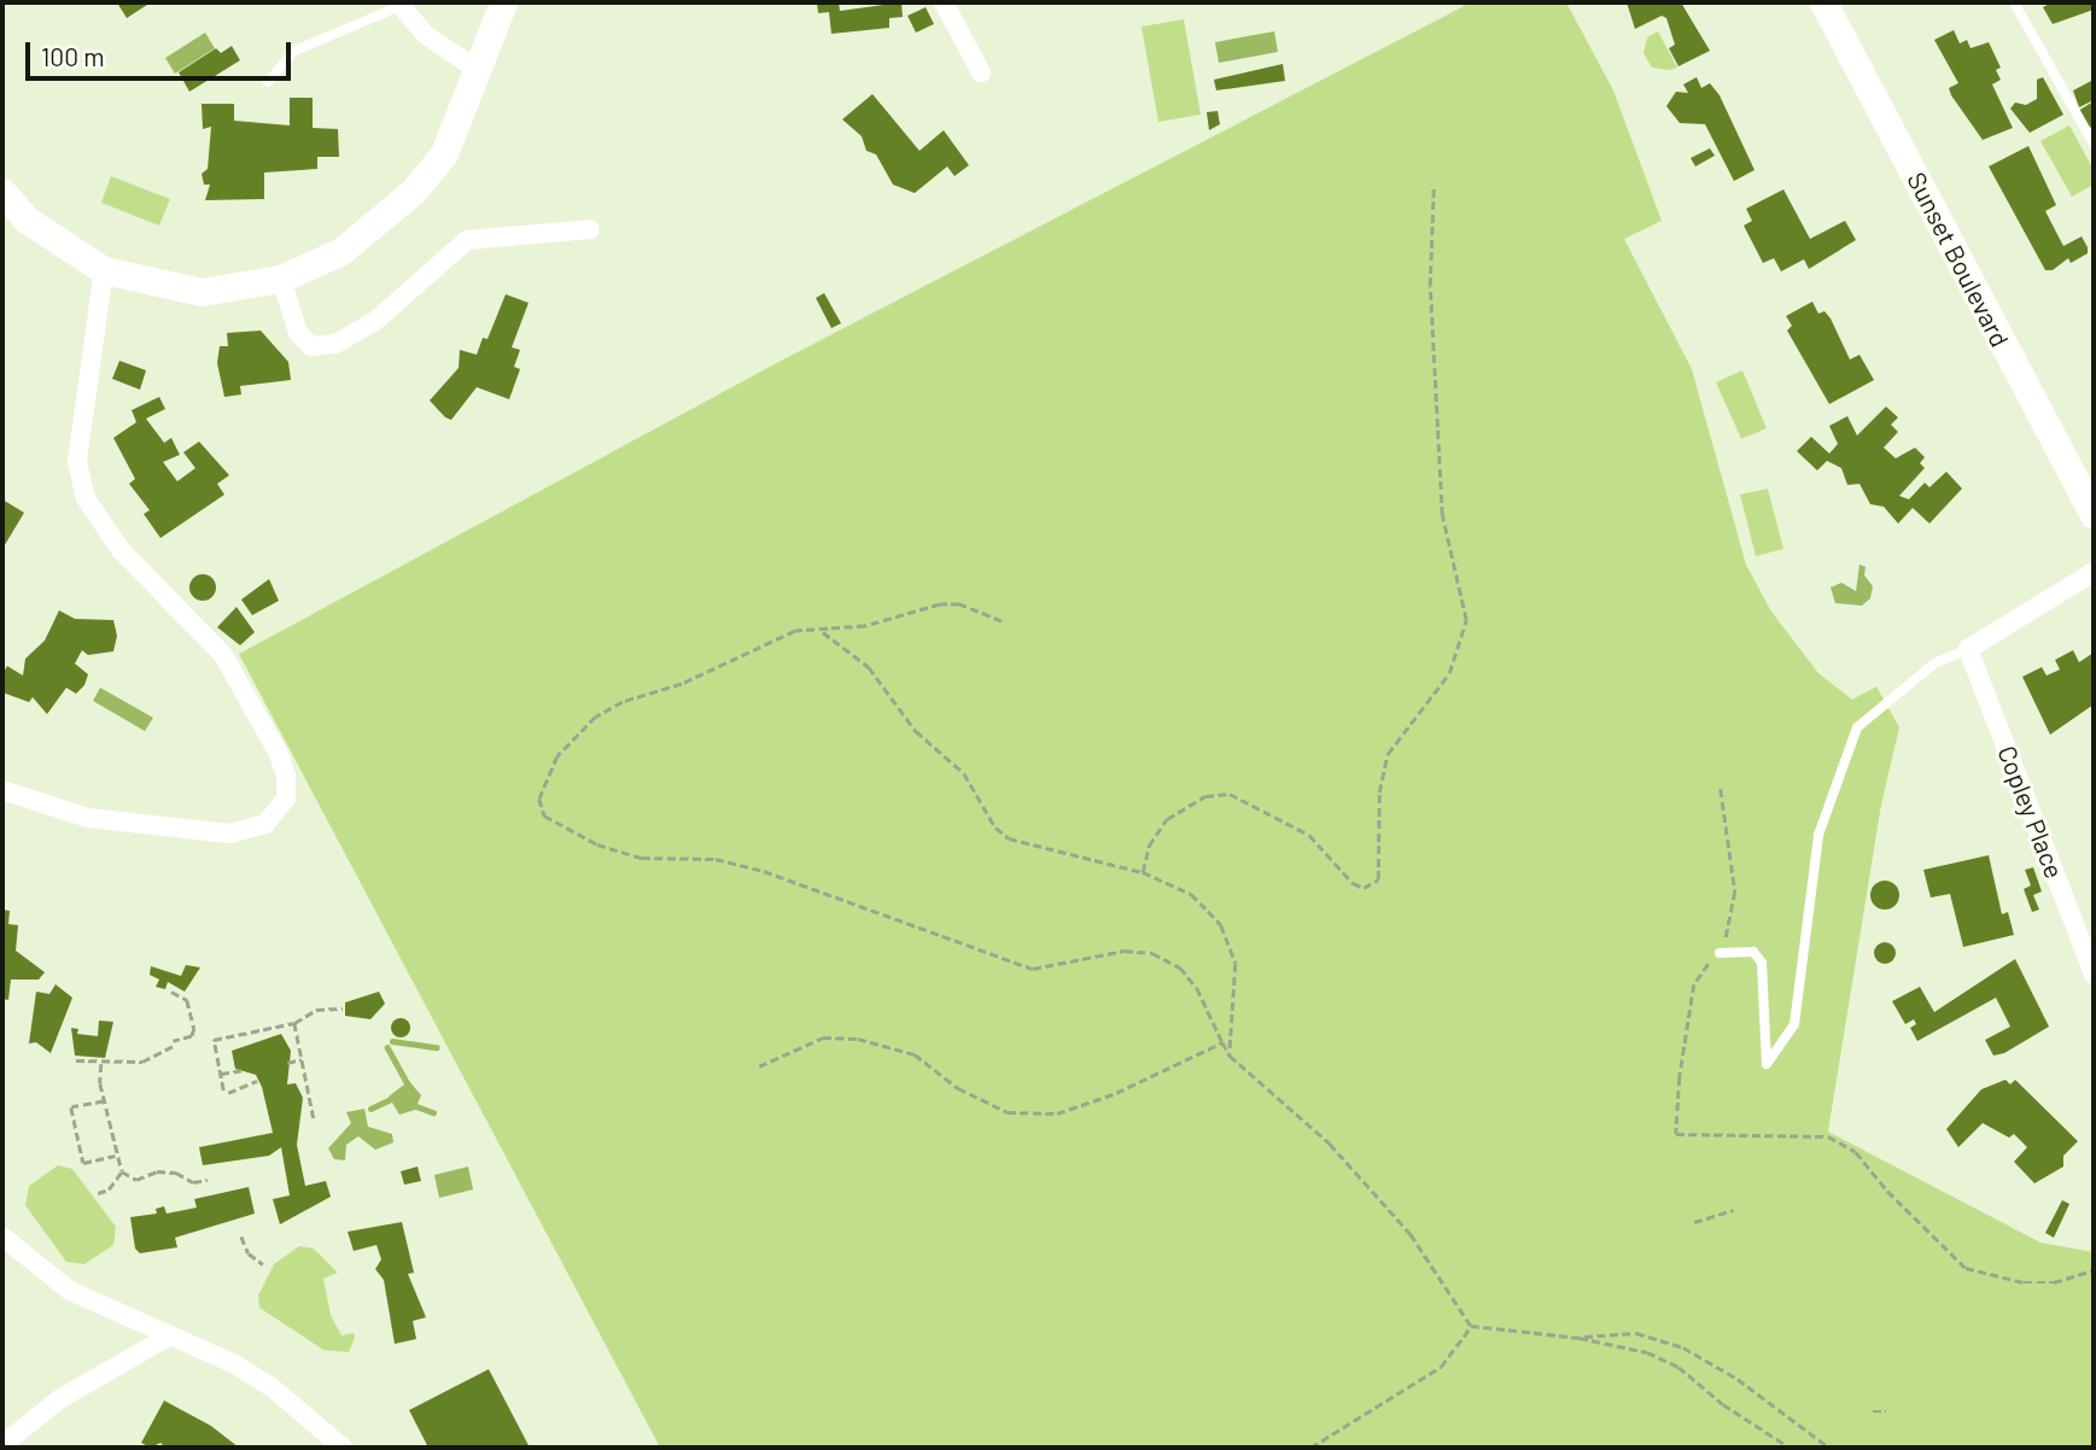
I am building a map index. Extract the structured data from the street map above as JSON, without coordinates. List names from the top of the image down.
{
  "streets": {
    "main road": ["Sunset Boulevard"],
    "street": ["Copley Place"]
  },
  "scale_bar": "100 m"
}
